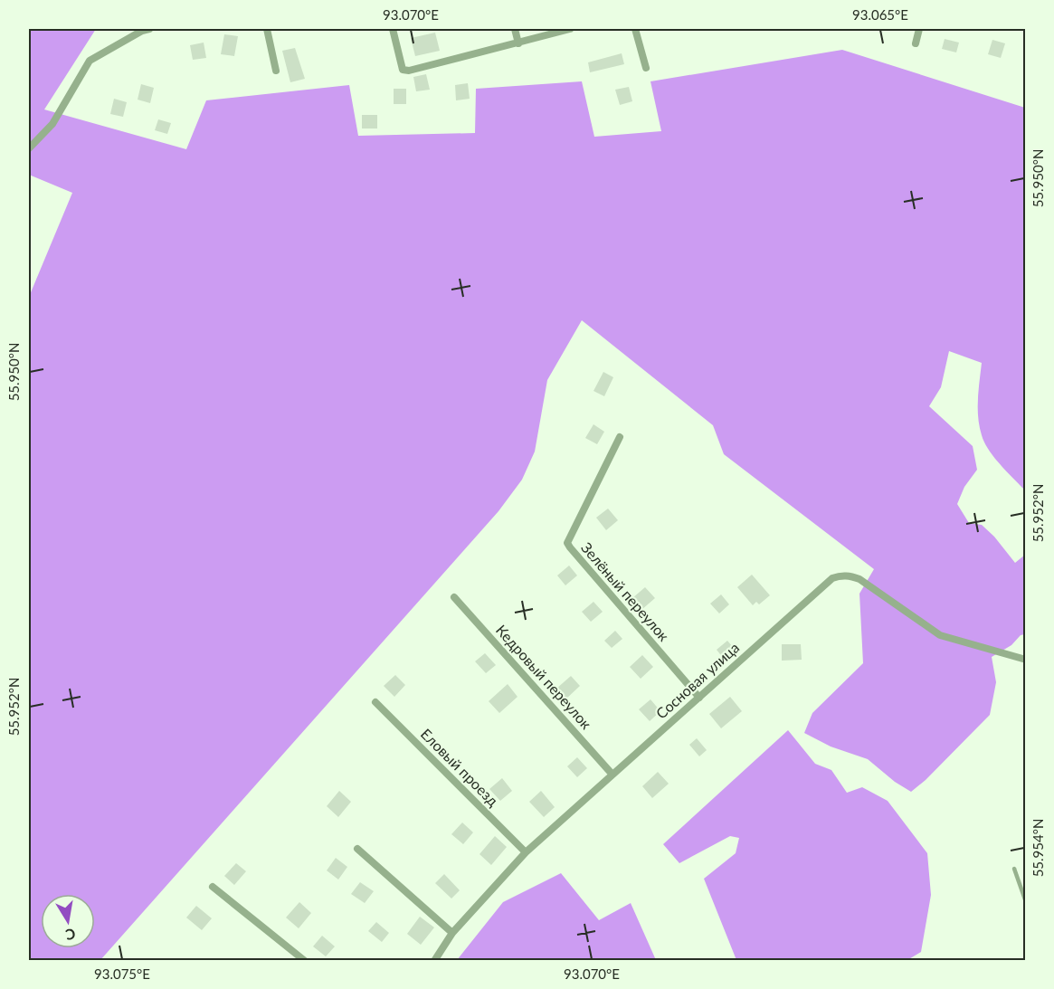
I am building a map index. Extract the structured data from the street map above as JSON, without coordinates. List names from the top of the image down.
{
  "streets": {
    "street": [
      "Зелёный переулок",
      "Кедровый переулок",
      "Сосновая улица",
      "Еловый проезд"
    ]
  },
  "crossings": [
    ["Зелёный переулок", "Сосновая улица"],
    ["Кедровый переулок", "Сосновая улица"],
    ["Сосновая улица", "Еловый проезд"]
  ],
  "north": "bottom",
  "coordinates": [
    "93.070°E",
    "93.065°E",
    "55.950°N",
    "55.952°N",
    "55.954°N",
    "93.075°E"
  ]
}
